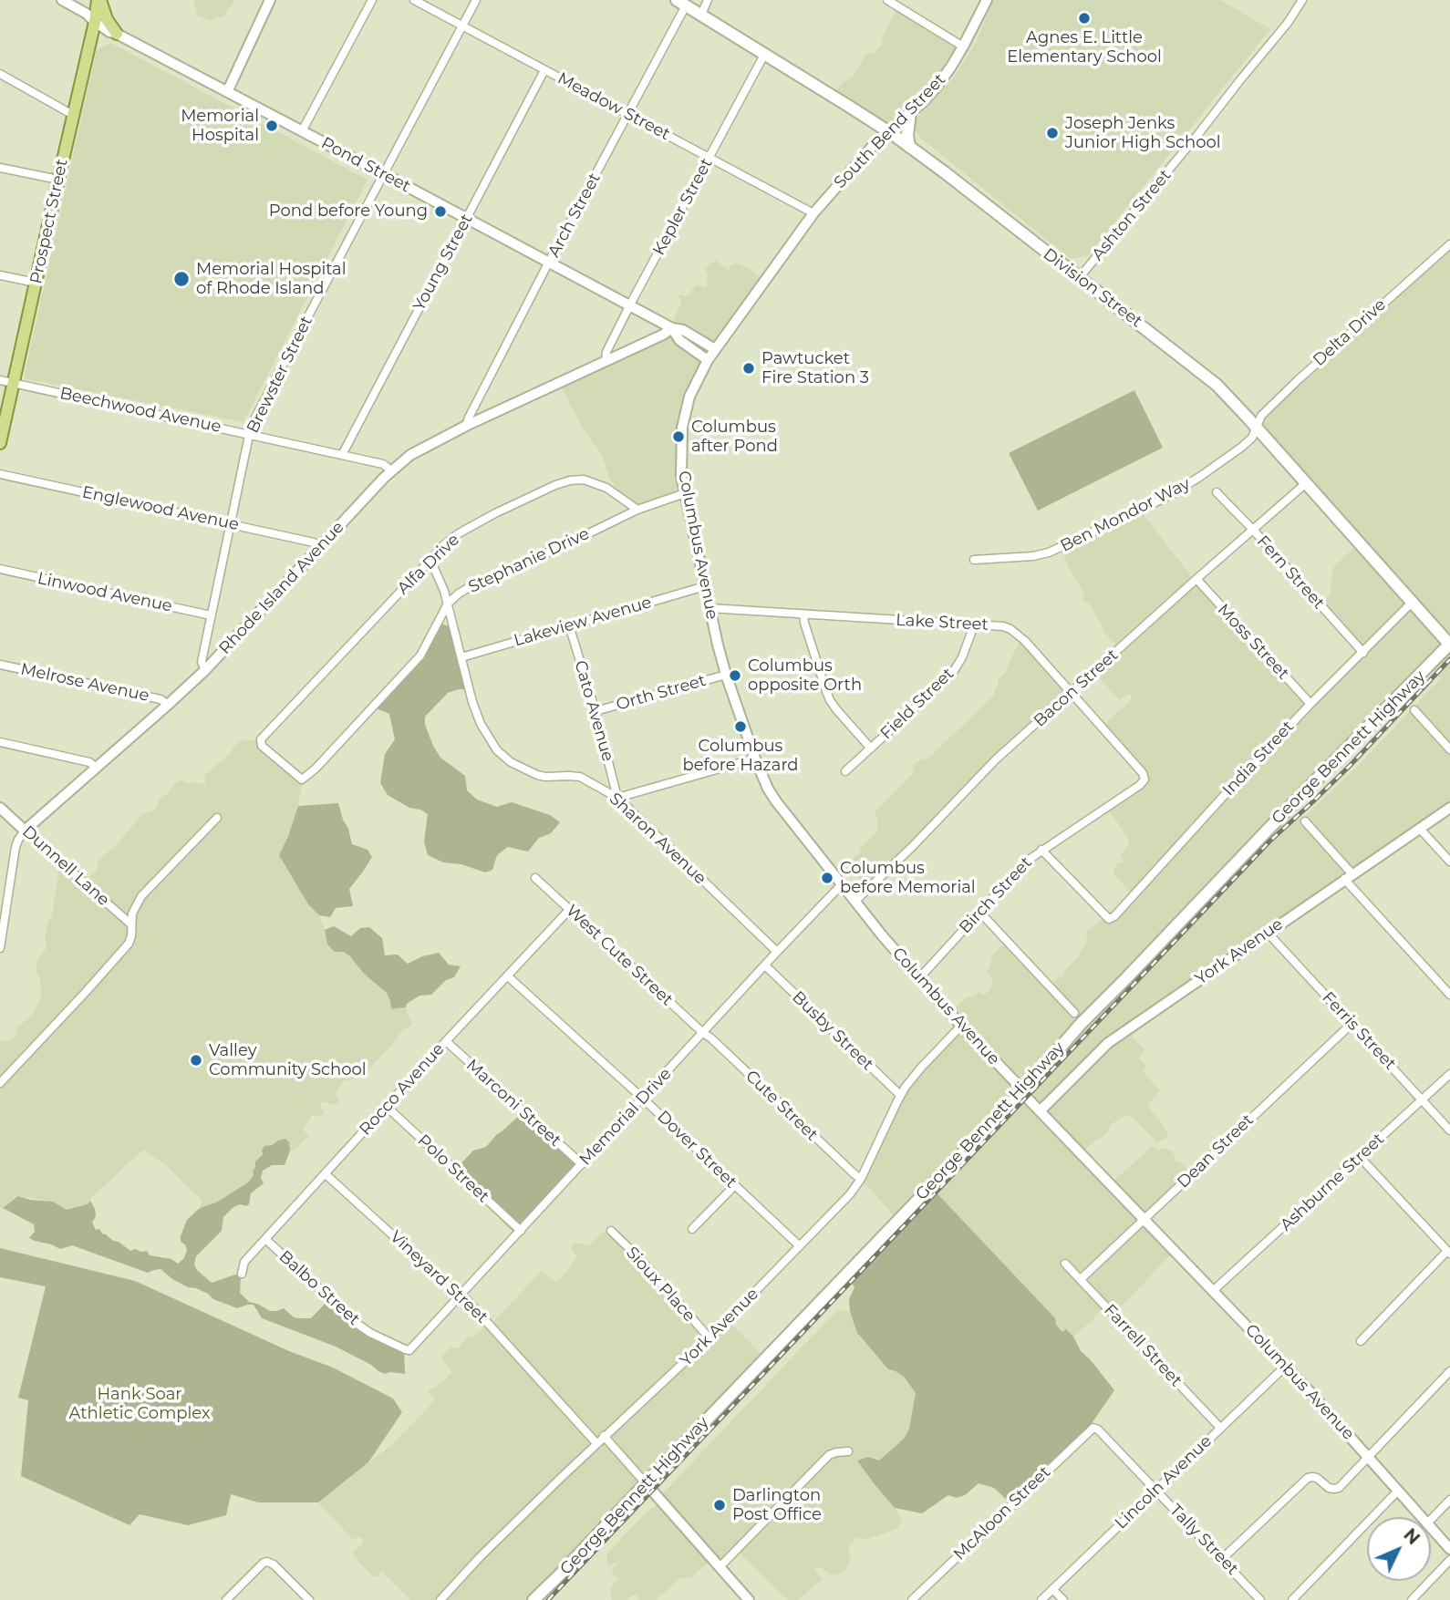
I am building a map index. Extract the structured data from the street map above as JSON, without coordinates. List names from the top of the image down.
{
  "streets": {
    "main road": ["Prospect Street", "Division Street", "George Bennett Highway"],
    "street": [
      "Meadow Street",
      "South Bend Street",
      "Pond Street",
      "Kepler Street",
      "Arch Street",
      "Ashton Street",
      "Young Street",
      "Delta Drive",
      "Brewster Street",
      "Beechwood Avenue",
      "Englewood Avenue",
      "Ben Mondor Way",
      "Columbus Avenue",
      "Stephanie Drive",
      "Alfa Drive",
      "Fern Street",
      "Rhode Island Avenue",
      "Linwood Avenue",
      "Lakeview Avenue",
      "Lake Street",
      "Moss Street",
      "Melrose Avenue",
      "Bacon Street",
      "Orth Street",
      "Field Street",
      "Cato Avenue",
      "India Street",
      "Sharon Avenue",
      "Dunnell Lane",
      "Birch Street",
      "York Avenue",
      "West Cute Street",
      "Busby Street",
      "Ferris Street",
      "Rocco Avenue",
      "Marconi Street",
      "Cute Street",
      "Memorial Drive",
      "Dover Street",
      "Dean Street",
      "Polo Street",
      "Ashburne Street",
      "Vineyard Street",
      "Sioux Place",
      "Balbo Street",
      "Farrell Street",
      "Lincoln Avenue",
      "McAloon Street",
      "Tally Street"
    ]
  },
  "crossings": [
    ["Meadow Street", "South Bend Street"],
    ["Meadow Street", "Kepler Street"],
    ["Meadow Street", "Arch Street"],
    ["Meadow Street", "Young Street"],
    ["Meadow Street", "Brewster Street"],
    ["South Bend Street", "Pond Street"],
    ["South Bend Street", "Division Street"],
    ["South Bend Street", "Columbus Avenue"],
    ["Pond Street", "Kepler Street"],
    ["Pond Street", "Arch Street"],
    ["Pond Street", "Prospect Street"],
    ["Pond Street", "Young Street"],
    ["Pond Street", "Brewster Street"],
    ["Pond Street", "Columbus Avenue"],
    ["Pond Street", "Rhode Island Avenue"],
    ["Kepler Street", "Division Street"],
    ["Kepler Street", "Rhode Island Avenue"],
    ["Arch Street", "Division Street"],
    ["Arch Street", "Rhode Island Avenue"],
    ["Ashton Street", "Division Street"],
    ["Prospect Street", "Beechwood Avenue"],
    ["Young Street", "Beechwood Avenue"],
    ["Division Street", "Delta Drive"],
    ["Division Street", "Ben Mondor Way"],
    ["Division Street", "Bacon Street"],
    ["Division Street", "George Bennett Highway"],
    ["Division Street", "India Street"],
    ["Delta Drive", "Ben Mondor Way"],
    ["Brewster Street", "Beechwood Avenue"],
    ["Brewster Street", "Englewood Avenue"],
    ["Brewster Street", "Rhode Island Avenue"],
    ["Brewster Street", "Linwood Avenue"],
    ["Beechwood Avenue", "Rhode Island Avenue"],
    ["Englewood Avenue", "Rhode Island Avenue"],
    ["Columbus Avenue", "Stephanie Drive"],
    ["Columbus Avenue", "Lakeview Avenue"],
    ["Columbus Avenue", "Lake Street"],
    ["Columbus Avenue", "Bacon Street"],
    ["Columbus Avenue", "Orth Street"],
    ["Columbus Avenue", "George Bennett Highway"],
    ["Columbus Avenue", "Birch Street"],
    ["Columbus Avenue", "York Avenue"],
    ["Columbus Avenue", "Memorial Drive"],
    ["Columbus Avenue", "Dean Street"],
    ["Columbus Avenue", "Ashburne Street"],
    ["Columbus Avenue", "Lincoln Avenue"],
    ["Stephanie Drive", "Alfa Drive"],
    ["Stephanie Drive", "Sharon Avenue"],
    ["Alfa Drive", "Sharon Avenue"],
    ["Fern Street", "Bacon Street"],
    ["Fern Street", "India Street"],
    ["Rhode Island Avenue", "Melrose Avenue"],
    ["Rhode Island Avenue", "Dunnell Lane"],
    ["Lakeview Avenue", "Cato Avenue"],
    ["Lakeview Avenue", "Sharon Avenue"],
    ["Lake Street", "Bacon Street"],
    ["Lake Street", "Field Street"],
    ["Lake Street", "Birch Street"],
    ["Moss Street", "Bacon Street"],
    ["Moss Street", "India Street"],
    ["Orth Street", "Cato Avenue"],
    ["Cato Avenue", "Sharon Avenue"],
    ["India Street", "Birch Street"],
    ["Sharon Avenue", "Memorial Drive"],
    ["York Avenue", "Busby Street"],
    ["York Avenue", "Ferris Street"],
    ["York Avenue", "Cute Street"],
    ["York Avenue", "Dover Street"],
    ["York Avenue", "Vineyard Street"],
    ["York Avenue", "Sioux Place"],
    ["West Cute Street", "Rocco Avenue"],
    ["West Cute Street", "Cute Street"],
    ["West Cute Street", "Memorial Drive"],
    ["Busby Street", "Memorial Drive"],
    ["Ferris Street", "Dean Street"],
    ["Ferris Street", "Ashburne Street"],
    ["Rocco Avenue", "Marconi Street"],
    ["Rocco Avenue", "Dover Street"],
    ["Rocco Avenue", "Polo Street"],
    ["Rocco Avenue", "Vineyard Street"],
    ["Rocco Avenue", "Balbo Street"],
    ["Marconi Street", "Memorial Drive"],
    ["Cute Street", "Memorial Drive"],
    ["Memorial Drive", "Dover Street"],
    ["Memorial Drive", "Polo Street"],
    ["Memorial Drive", "Vineyard Street"],
    ["Memorial Drive", "Balbo Street"],
    ["Dean Street", "Farrell Street"],
    ["Farrell Street", "Lincoln Avenue"],
    ["Lincoln Avenue", "Tally Street"],
    ["McAloon Street", "Tally Street"]
  ],
  "parks": ["Hank Soar Athletic Complex"],
  "places": [
    "Agnes E. Little Elementary School",
    "Memorial Hospital",
    "Joseph Jenks Junior High School",
    "Pond before Young",
    "Memorial Hospital of Rhode Island",
    "Pawtucket Fire Station 3",
    "Columbus after Pond",
    "Columbus opposite Orth",
    "Columbus before Hazard",
    "Columbus before Memorial",
    "Valley Community School",
    "Darlington Post Office"
  ],
  "north": "top right"
}
